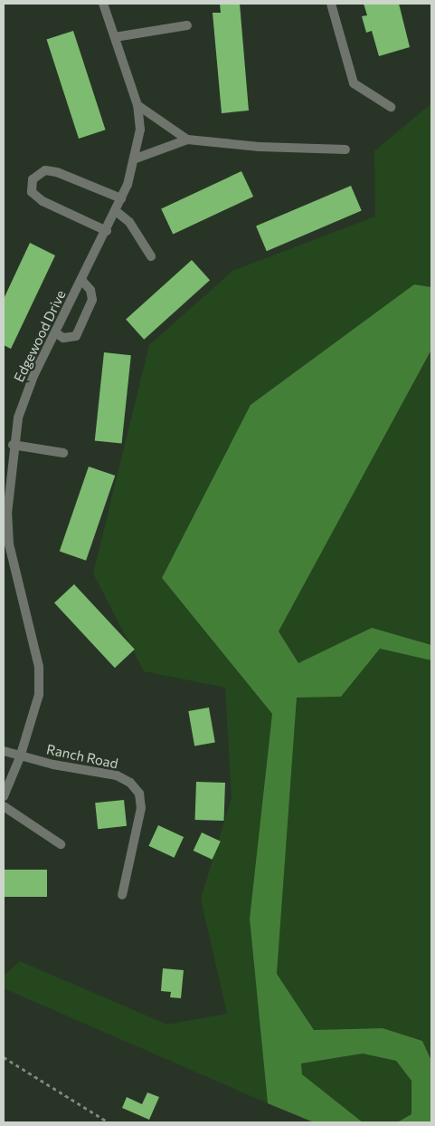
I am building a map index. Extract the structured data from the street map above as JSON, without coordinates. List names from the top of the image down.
{
  "streets": {
    "street": ["Edgewood Drive", "Ranch Road"]
  },
  "crossings": [
    ["Edgewood Drive", "Ranch Road"]
  ]
}
